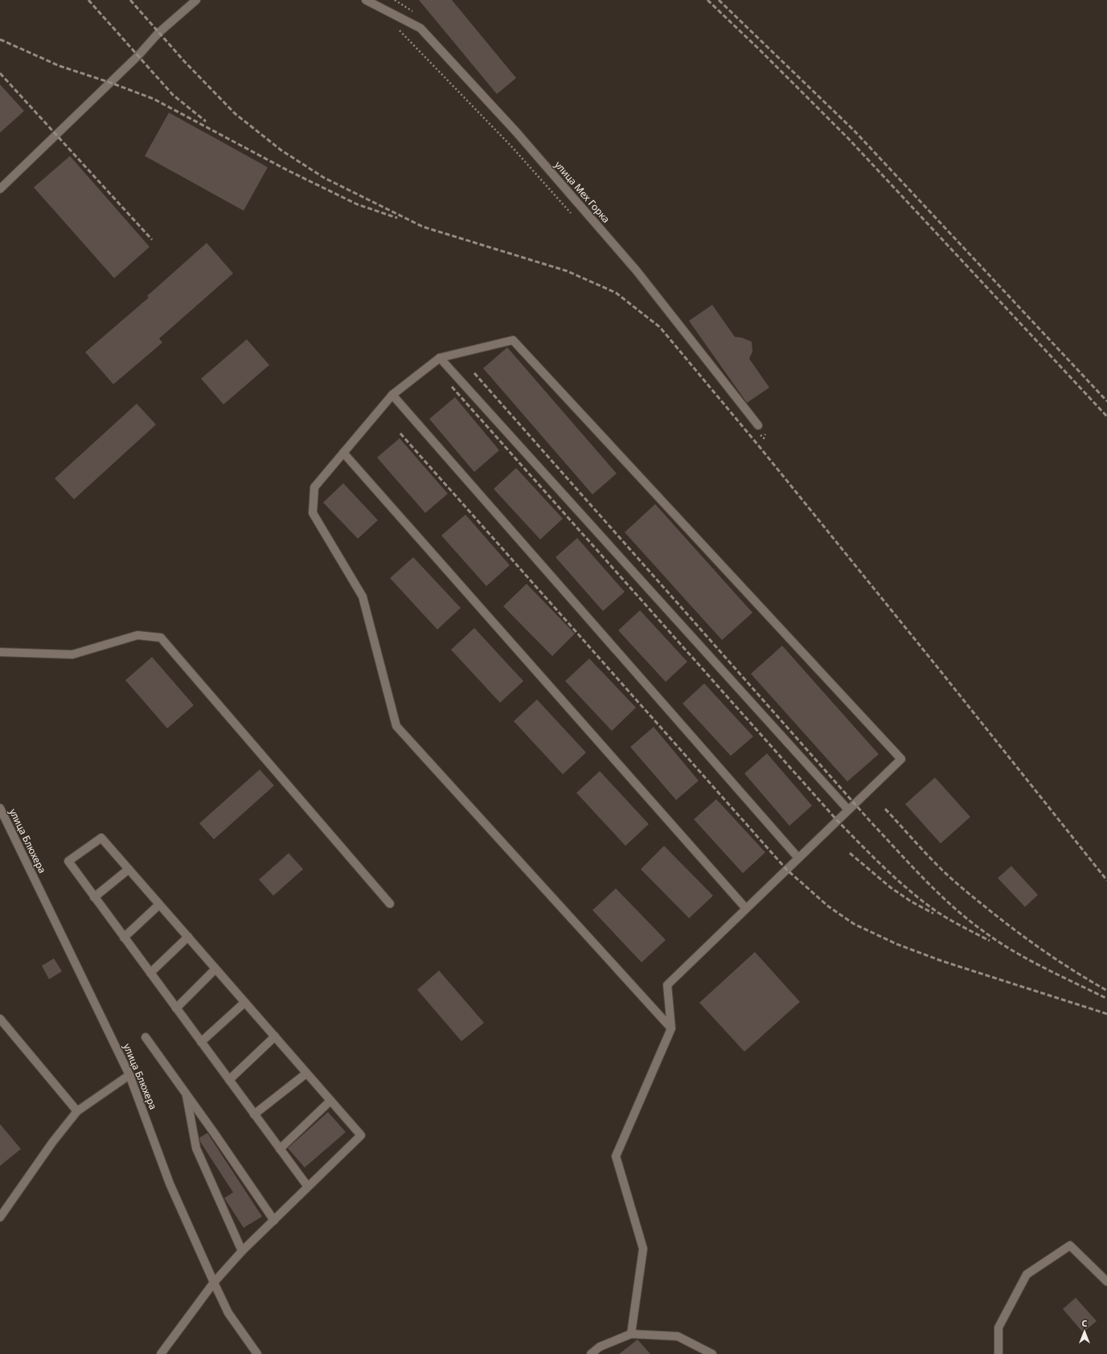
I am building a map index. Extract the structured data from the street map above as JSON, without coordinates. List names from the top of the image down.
{
  "streets": {
    "street": ["улица Мех Горка", "улица Блюхера"]
  },
  "north": "top"
}
